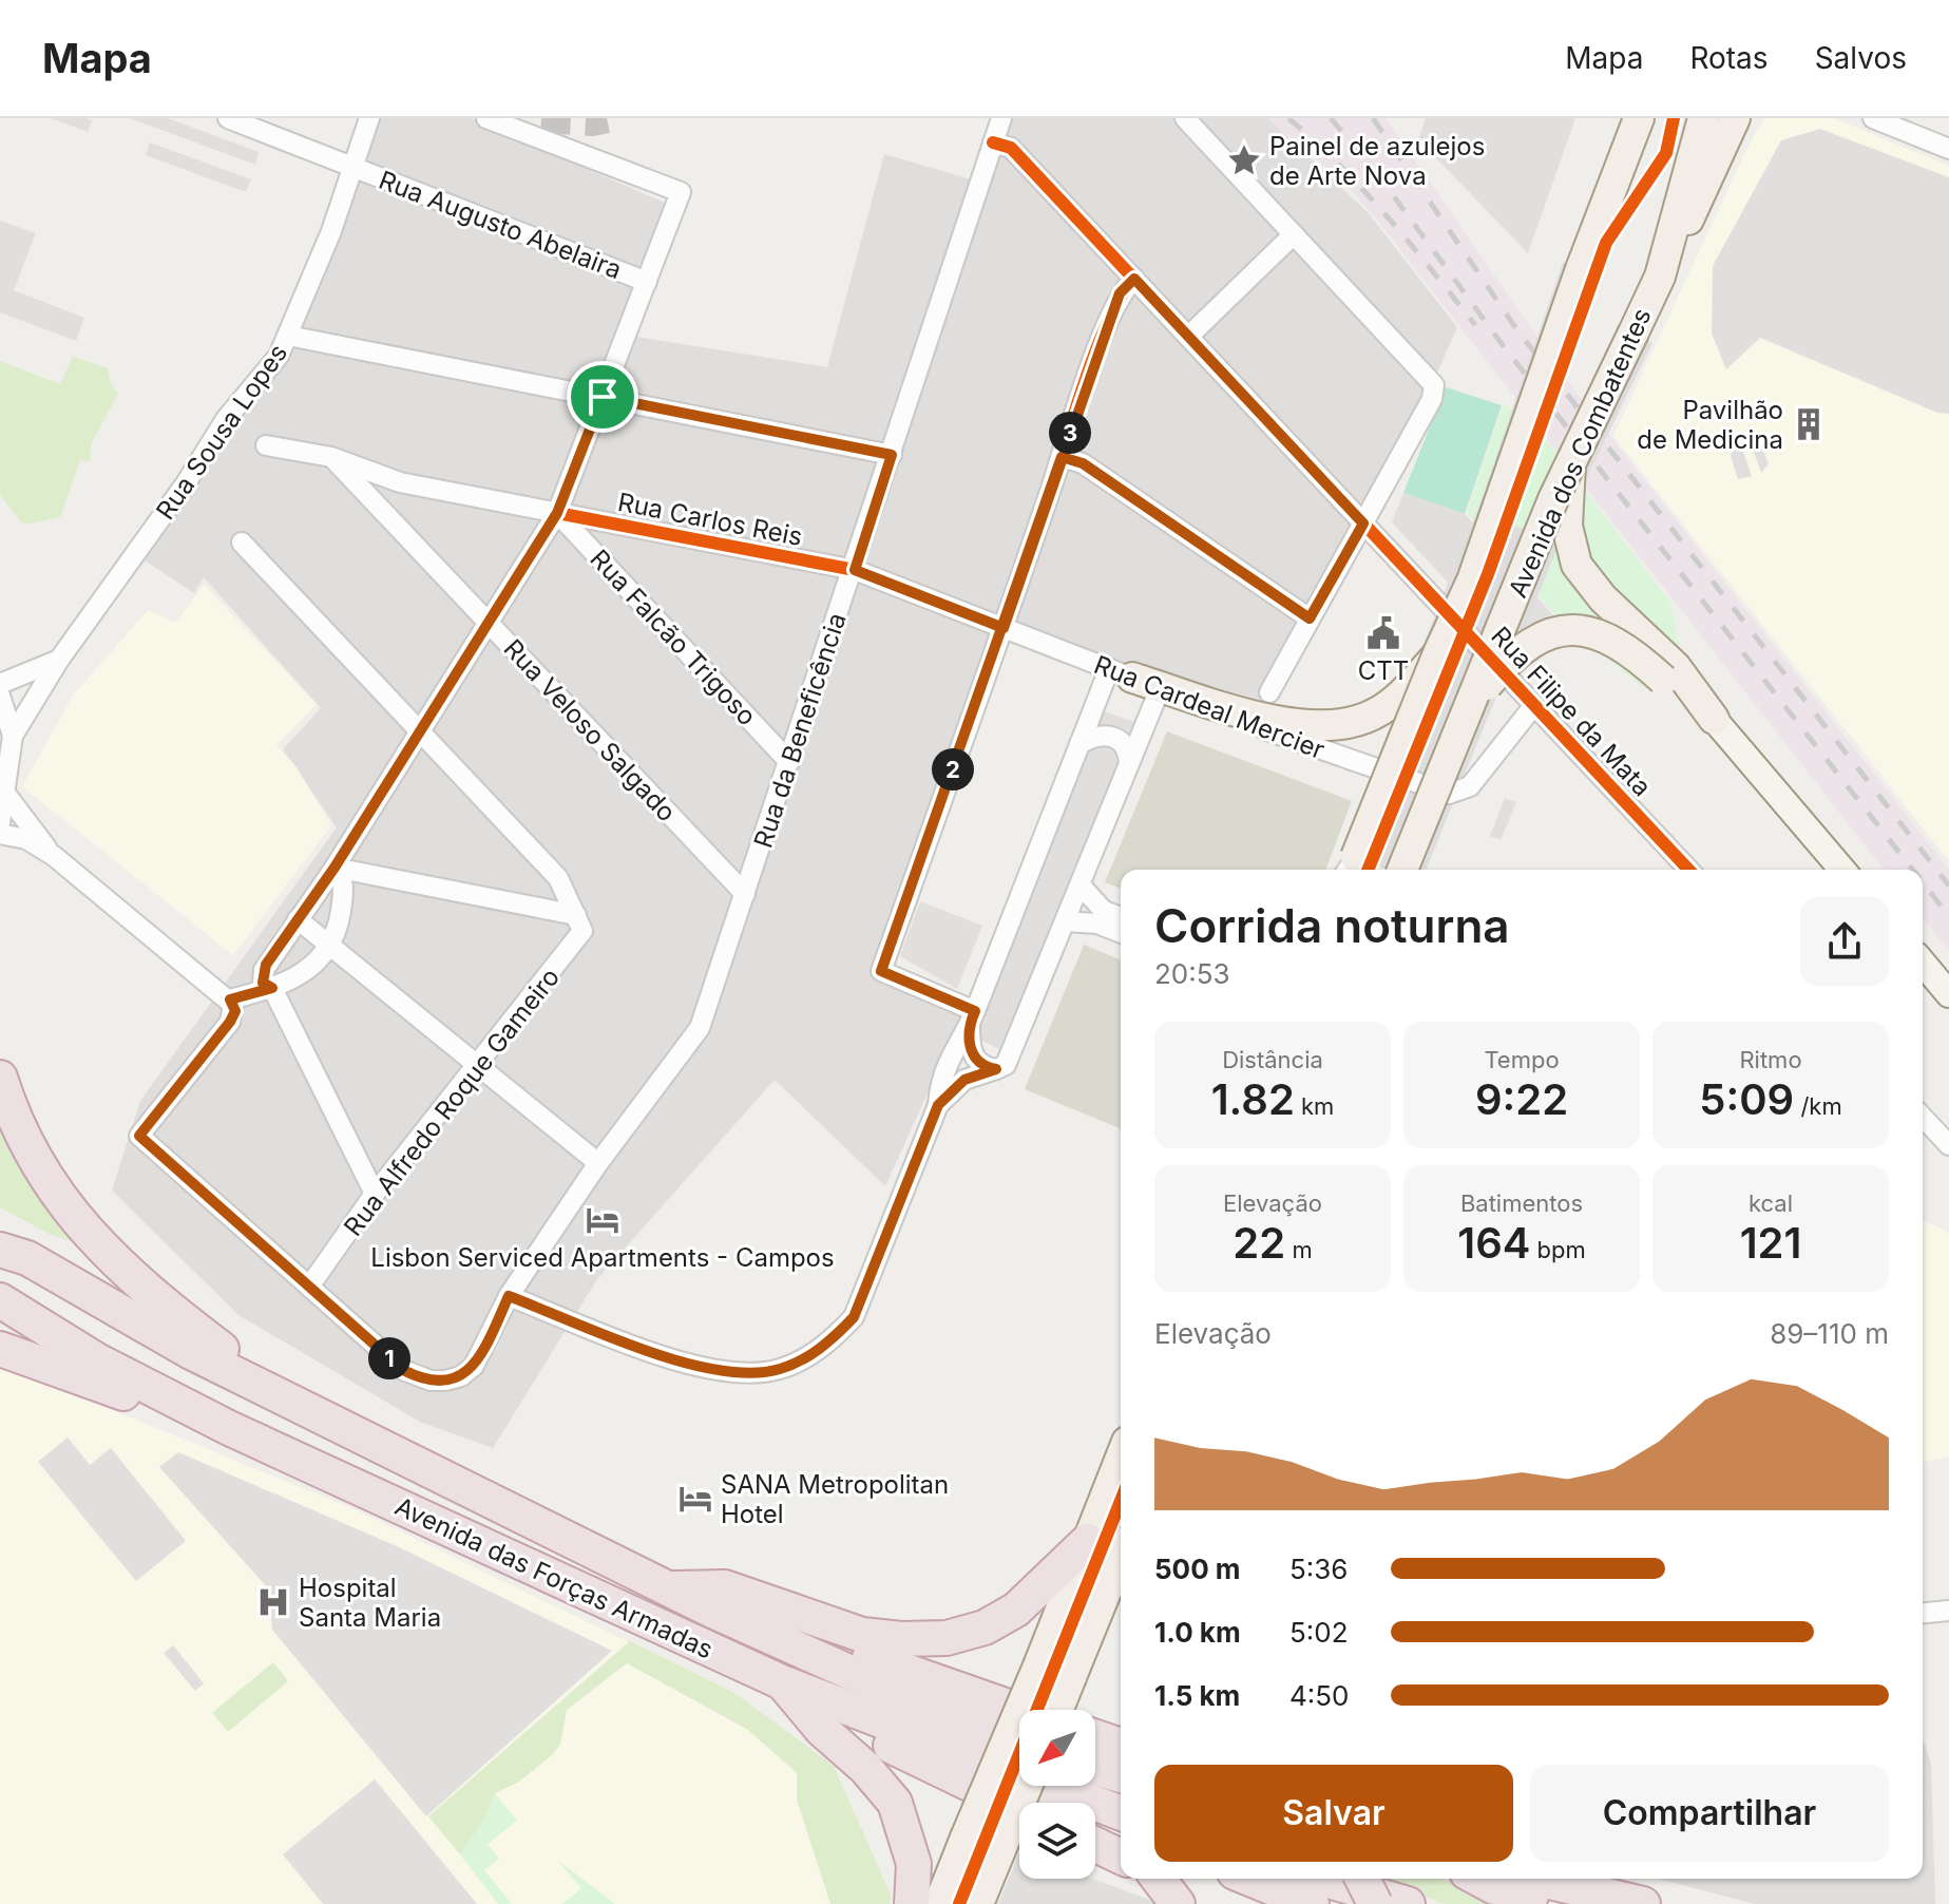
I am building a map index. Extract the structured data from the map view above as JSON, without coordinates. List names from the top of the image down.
{
  "streets": {
    "highway": ["Avenida das Forças Armadas"],
    "main road": ["Avenida dos Combatentes"],
    "street": [
      "Rua Augusto Abelaira",
      "Rua Sousa Lopes",
      "Rua Carlos Reis",
      "Rua Falcão Trigoso",
      "Rua Cardeal Mercier",
      "Rua Filipe da Mata",
      "Rua Veloso Salgado",
      "Rua da Beneficência",
      "Rua Alfredo Roque Gameiro"
    ]
  },
  "crossings": [
    ["Rua Augusto Abelaira", "Rua Sousa Lopes"],
    ["Rua Carlos Reis", "Rua Falcão Trigoso"],
    ["Rua Carlos Reis", "Rua Cardeal Mercier"],
    ["Rua Carlos Reis", "Rua Veloso Salgado"],
    ["Rua Carlos Reis", "Rua da Beneficência"],
    ["Rua Falcão Trigoso", "Rua da Beneficência"],
    ["Rua Cardeal Mercier", "Rua Filipe da Mata"],
    ["Rua Cardeal Mercier", "Rua da Beneficência"],
    ["Rua Filipe da Mata", "Rua da Beneficência"],
    ["Rua Veloso Salgado", "Rua da Beneficência"],
    ["Rua da Beneficência", "Rua Alfredo Roque Gameiro"]
  ],
  "places": {
    "place": ["Painel de azulejos de Arte Nova"],
    "building": ["Pavilhão de Medicina"],
    "public building": ["CTT"],
    "hotel": ["Lisbon Serviced Apartments - Campos", "SANA Metropolitan Hotel"],
    "hospital": ["Hospital Santa Maria"]
  },
  "north": "bottom left",
  "page": {
    "header": "Mapa",
    "nav": ["Mapa", "Rotas", "Salvos"],
    "pins": ["3", "2", "1"],
    "heading": ["Corrida noturna", "20:53"],
    "stats": [
      ["Distância", "1.82 km"],
      ["Tempo", "9:22"],
      ["Ritmo", "5:09 /km"],
      ["Elevação", "22 m"],
      ["Batimentos", "164 bpm"],
      ["kcal", "121"]
    ],
    "chart": ["Elevação", "89–110 m"],
    "list": [
      {
        "name": "500 m",
        "note": "5:36"
      },
      {
        "name": "1.0 km",
        "note": "5:02"
      },
      {
        "name": "1.5 km",
        "note": "4:50"
      }
    ],
    "buttons": ["Salvar", "Compartilhar"]
  }
}
